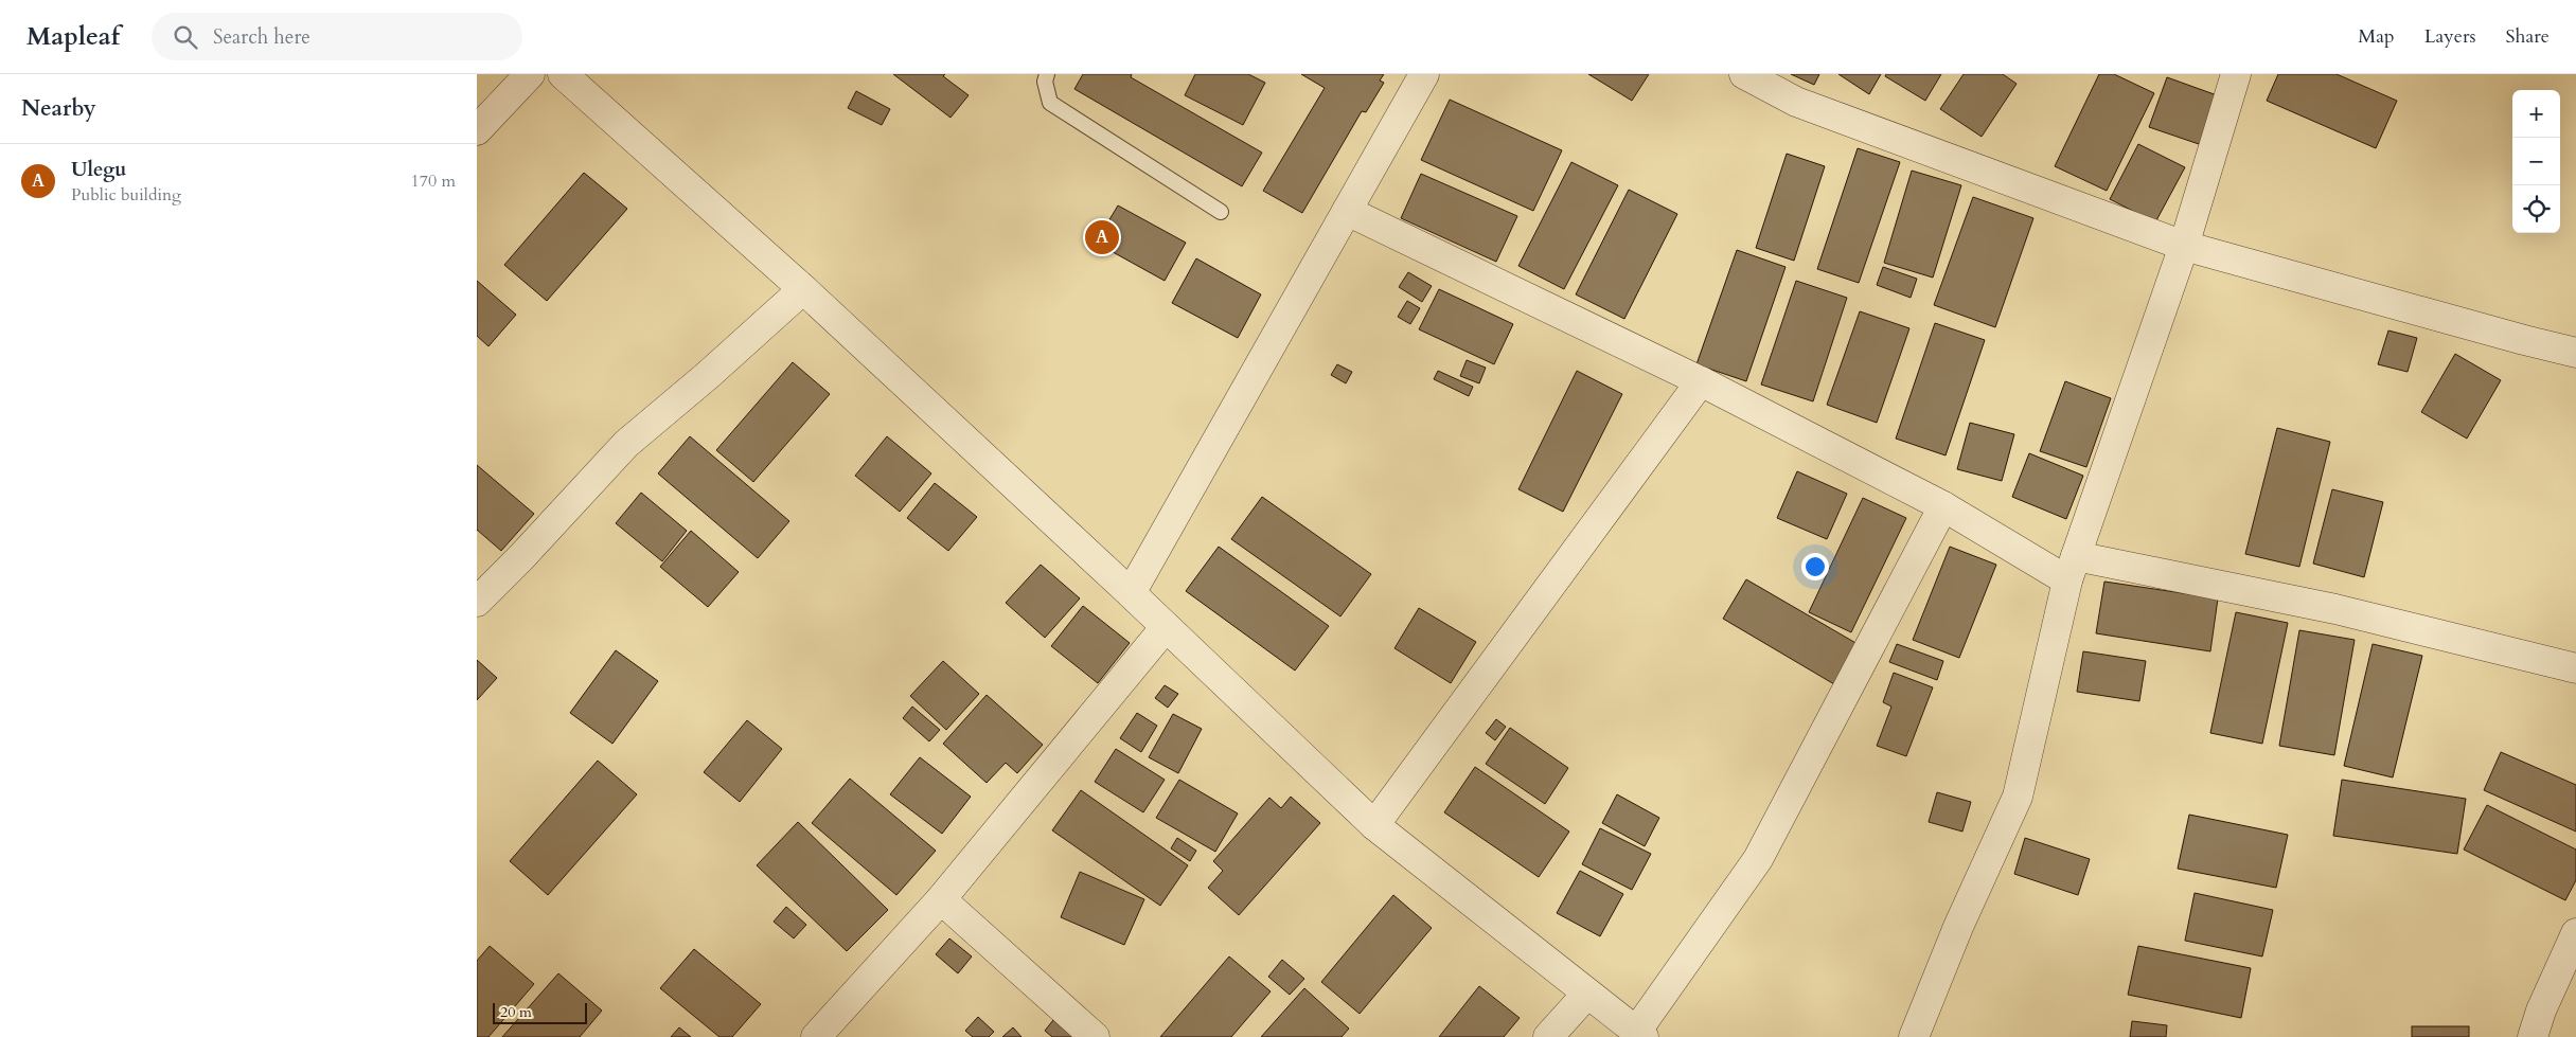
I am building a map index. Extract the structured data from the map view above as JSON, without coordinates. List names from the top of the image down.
{
  "scale_bar": "20 m",
  "page": {
    "header": "Mapleaf",
    "search": "Search here",
    "nav": ["Map", "Layers", "Share"],
    "heading": "Nearby",
    "map_buttons": ["+", "−"],
    "list": [
      {
        "mark": "A",
        "name": "Ulegu",
        "note": "Public building",
        "value": "170 m"
      }
    ],
    "pins": "A",
    "scale": "20 m"
  }
}
